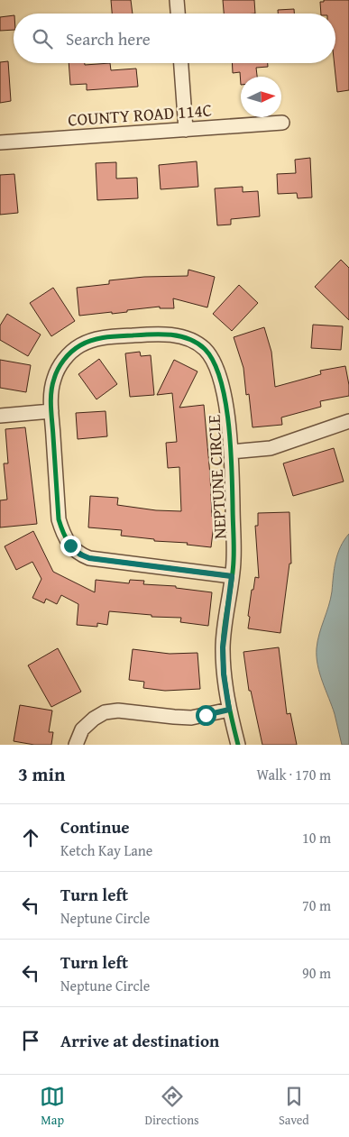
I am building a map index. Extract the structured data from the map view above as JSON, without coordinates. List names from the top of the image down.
{
  "streets": {
    "street": ["COUNTY ROAD 114C", "NEPTUNE CIRCLE"]
  },
  "north": "right",
  "page": {
    "search": "Search here",
    "heading": ["3 min", "Walk · 170 m"],
    "list": [
      ["Continue", "Ketch Kay Lane", "10 m"],
      ["Turn left", "Neptune Circle", "70 m"],
      ["Turn left", "Neptune Circle", "90 m"],
      "Arrive at destination"
    ],
    "nav": ["Map", "Directions", "Saved"]
  }
}
